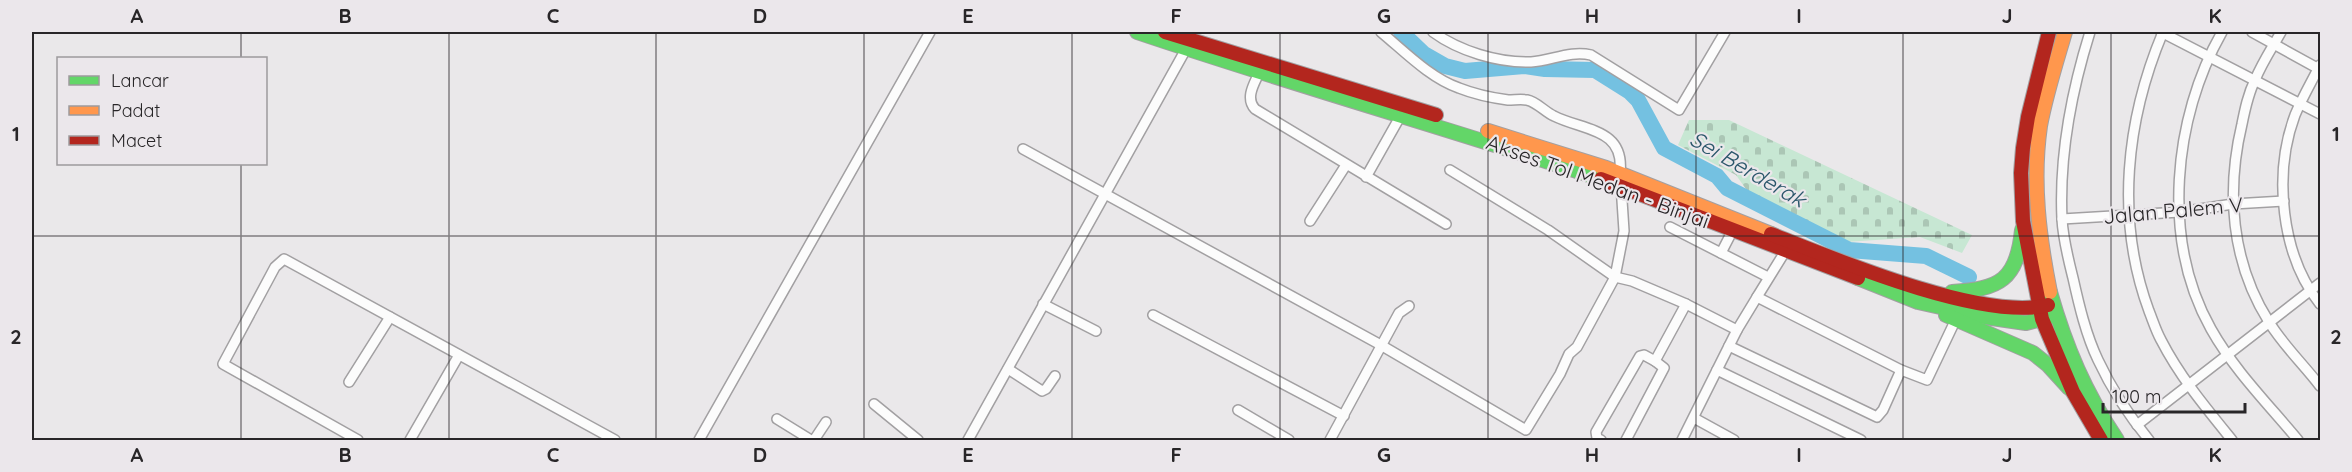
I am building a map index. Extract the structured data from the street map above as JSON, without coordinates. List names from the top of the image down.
{
  "streets": {
    "main road": ["Akses Tol Medan - Binjai"],
    "street": ["Jalan Palem V"]
  },
  "water": ["Sei Berderak"],
  "legend": ["Lancar", "Padat", "Macet"],
  "scale_bar": "100 m",
  "grid": {
    "columns": [
      "A",
      "B",
      "C",
      "D",
      "E",
      "F",
      "G",
      "H",
      "I",
      "J",
      "K"
    ],
    "rows": ["1", "2"]
  }
}
